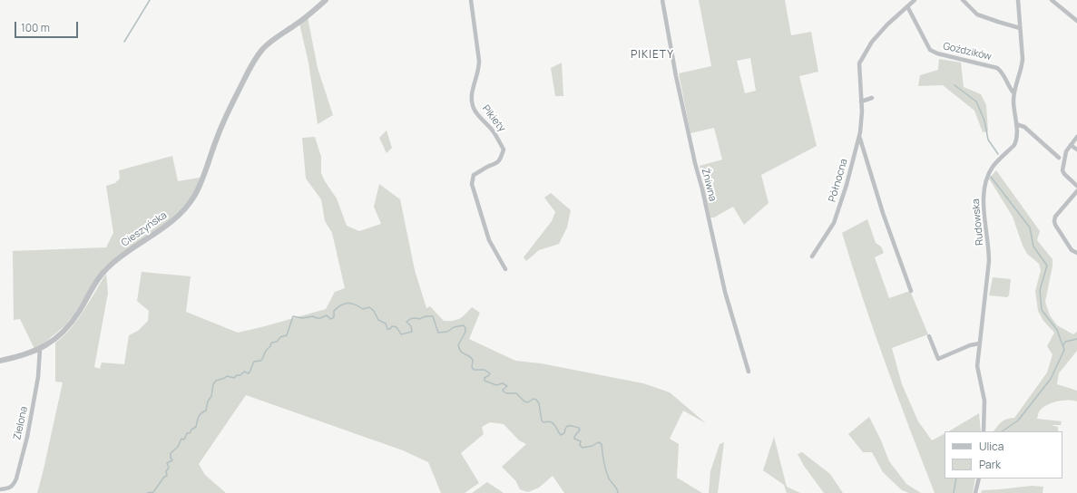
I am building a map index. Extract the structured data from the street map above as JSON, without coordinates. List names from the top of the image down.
{
  "streets": {
    "street": [
      "Goździków",
      "Pikiety",
      "Północna",
      "Żniwna",
      "Rudowska",
      "Cieszyńska",
      "Zielona"
    ]
  },
  "crossings": [
    ["Goździków", "Północna"],
    ["Goździków", "Rudowska"],
    ["Cieszyńska", "Zielona"]
  ],
  "districts": ["PIKIETY"],
  "legend": ["Ulica", "Park"],
  "scale_bar": "100 m"
}
